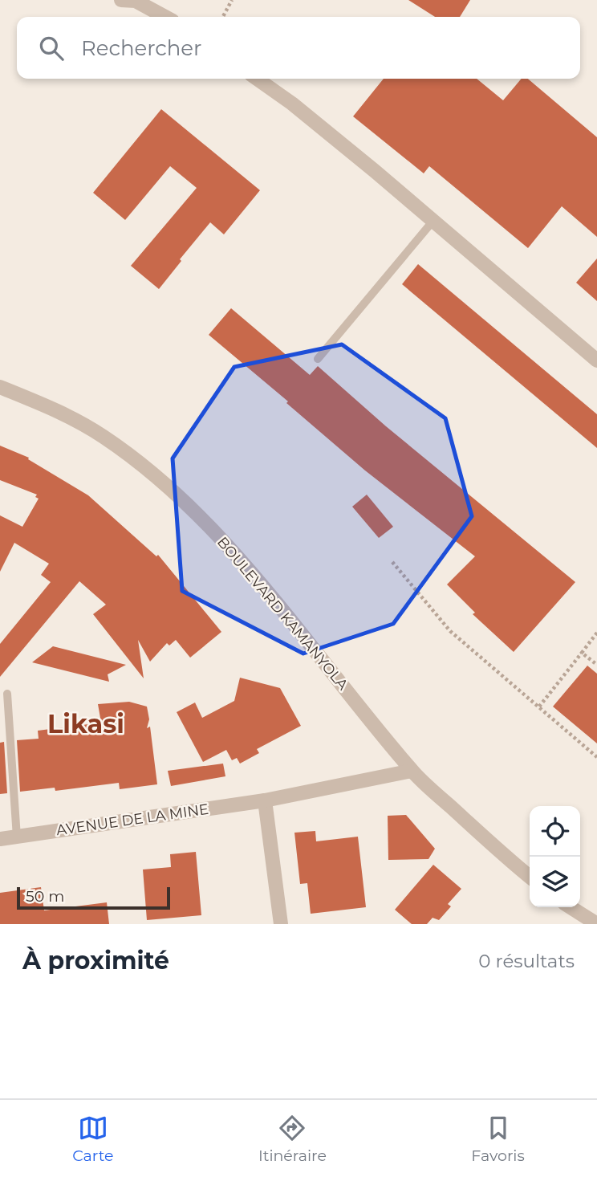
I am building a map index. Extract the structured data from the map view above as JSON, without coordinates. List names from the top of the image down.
{
  "streets": {
    "street": ["BOULEVARD KAMANYOLA", "AVENUE DE LA MINE"]
  },
  "crossings": [
    ["BOULEVARD KAMANYOLA", "AVENUE DE LA MINE"]
  ],
  "districts": ["Likasi"],
  "scale_bar": "50 m",
  "page": {
    "search": "Rechercher",
    "scale": "50 m",
    "heading": ["À proximité", "0 résultats"],
    "nav": ["Carte", "Itinéraire", "Favoris"]
  }
}
